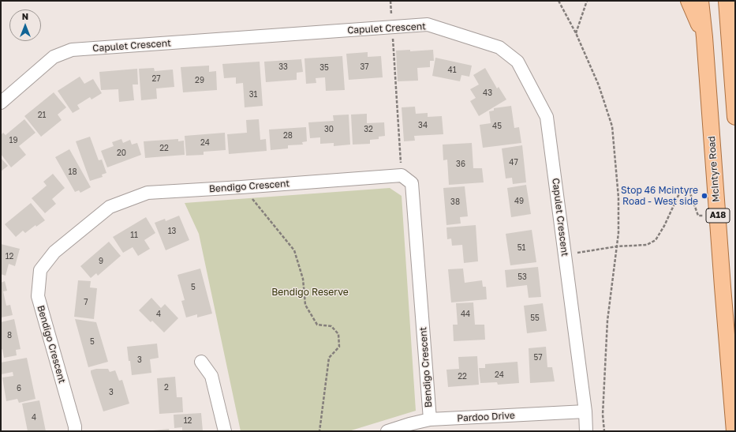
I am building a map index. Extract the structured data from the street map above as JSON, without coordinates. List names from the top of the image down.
{
  "streets": {
    "main road": ["McIntyre Road", "A18"],
    "street": ["Capulet Crescent", "Bendigo Crescent", "Pardoo Drive"]
  },
  "crossings": [
    ["Capulet Crescent", "Pardoo Drive"],
    ["Bendigo Crescent", "Pardoo Drive"]
  ],
  "parks": ["Bendigo Reserve"],
  "places": ["Stop 46 Mcintyre Road - West side"],
  "house_numbers": [
    "33",
    "37",
    "35",
    "41",
    "27",
    "29",
    "43",
    "31",
    "21",
    "34",
    "45",
    "30",
    "32",
    "28",
    "19",
    "24",
    "22",
    "20",
    "47",
    "36",
    "18",
    "49",
    "38",
    "13",
    "11",
    "51",
    "12",
    "9",
    "53",
    "5",
    "7",
    "4",
    "44",
    "55",
    "8",
    "5",
    "57",
    "3",
    "24",
    "22",
    "2",
    "6",
    "3",
    "4",
    "12"
  ],
  "north": "top"
}
